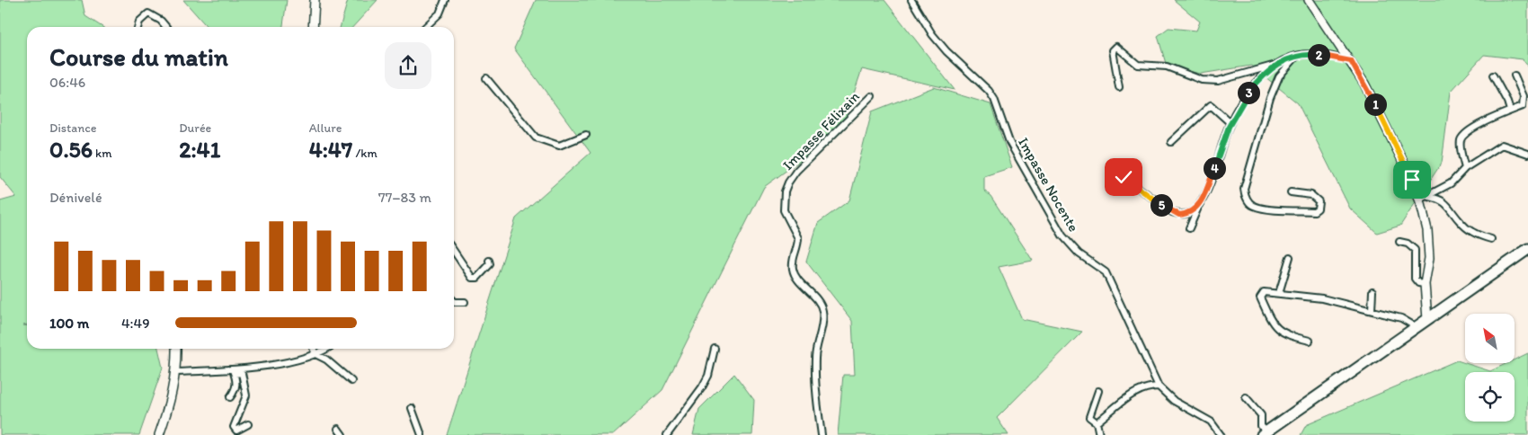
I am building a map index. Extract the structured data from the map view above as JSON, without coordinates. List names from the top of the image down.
{
  "streets": {
    "street": ["Impasse Félixain", "Impasse Nocente"]
  },
  "north": "top left",
  "page": {
    "heading": ["Course du matin", "06:46"],
    "pins": [
      "2",
      "3",
      "1",
      "4",
      "5"
    ],
    "stats": [
      ["Distance", "0.56 km"],
      ["Durée", "2:41"],
      ["Allure", "4:47 /km"]
    ],
    "chart": ["Dénivelé", "77–83 m"],
    "list": [
      {
        "name": "100 m",
        "note": "4:49"
      }
    ]
  }
}
